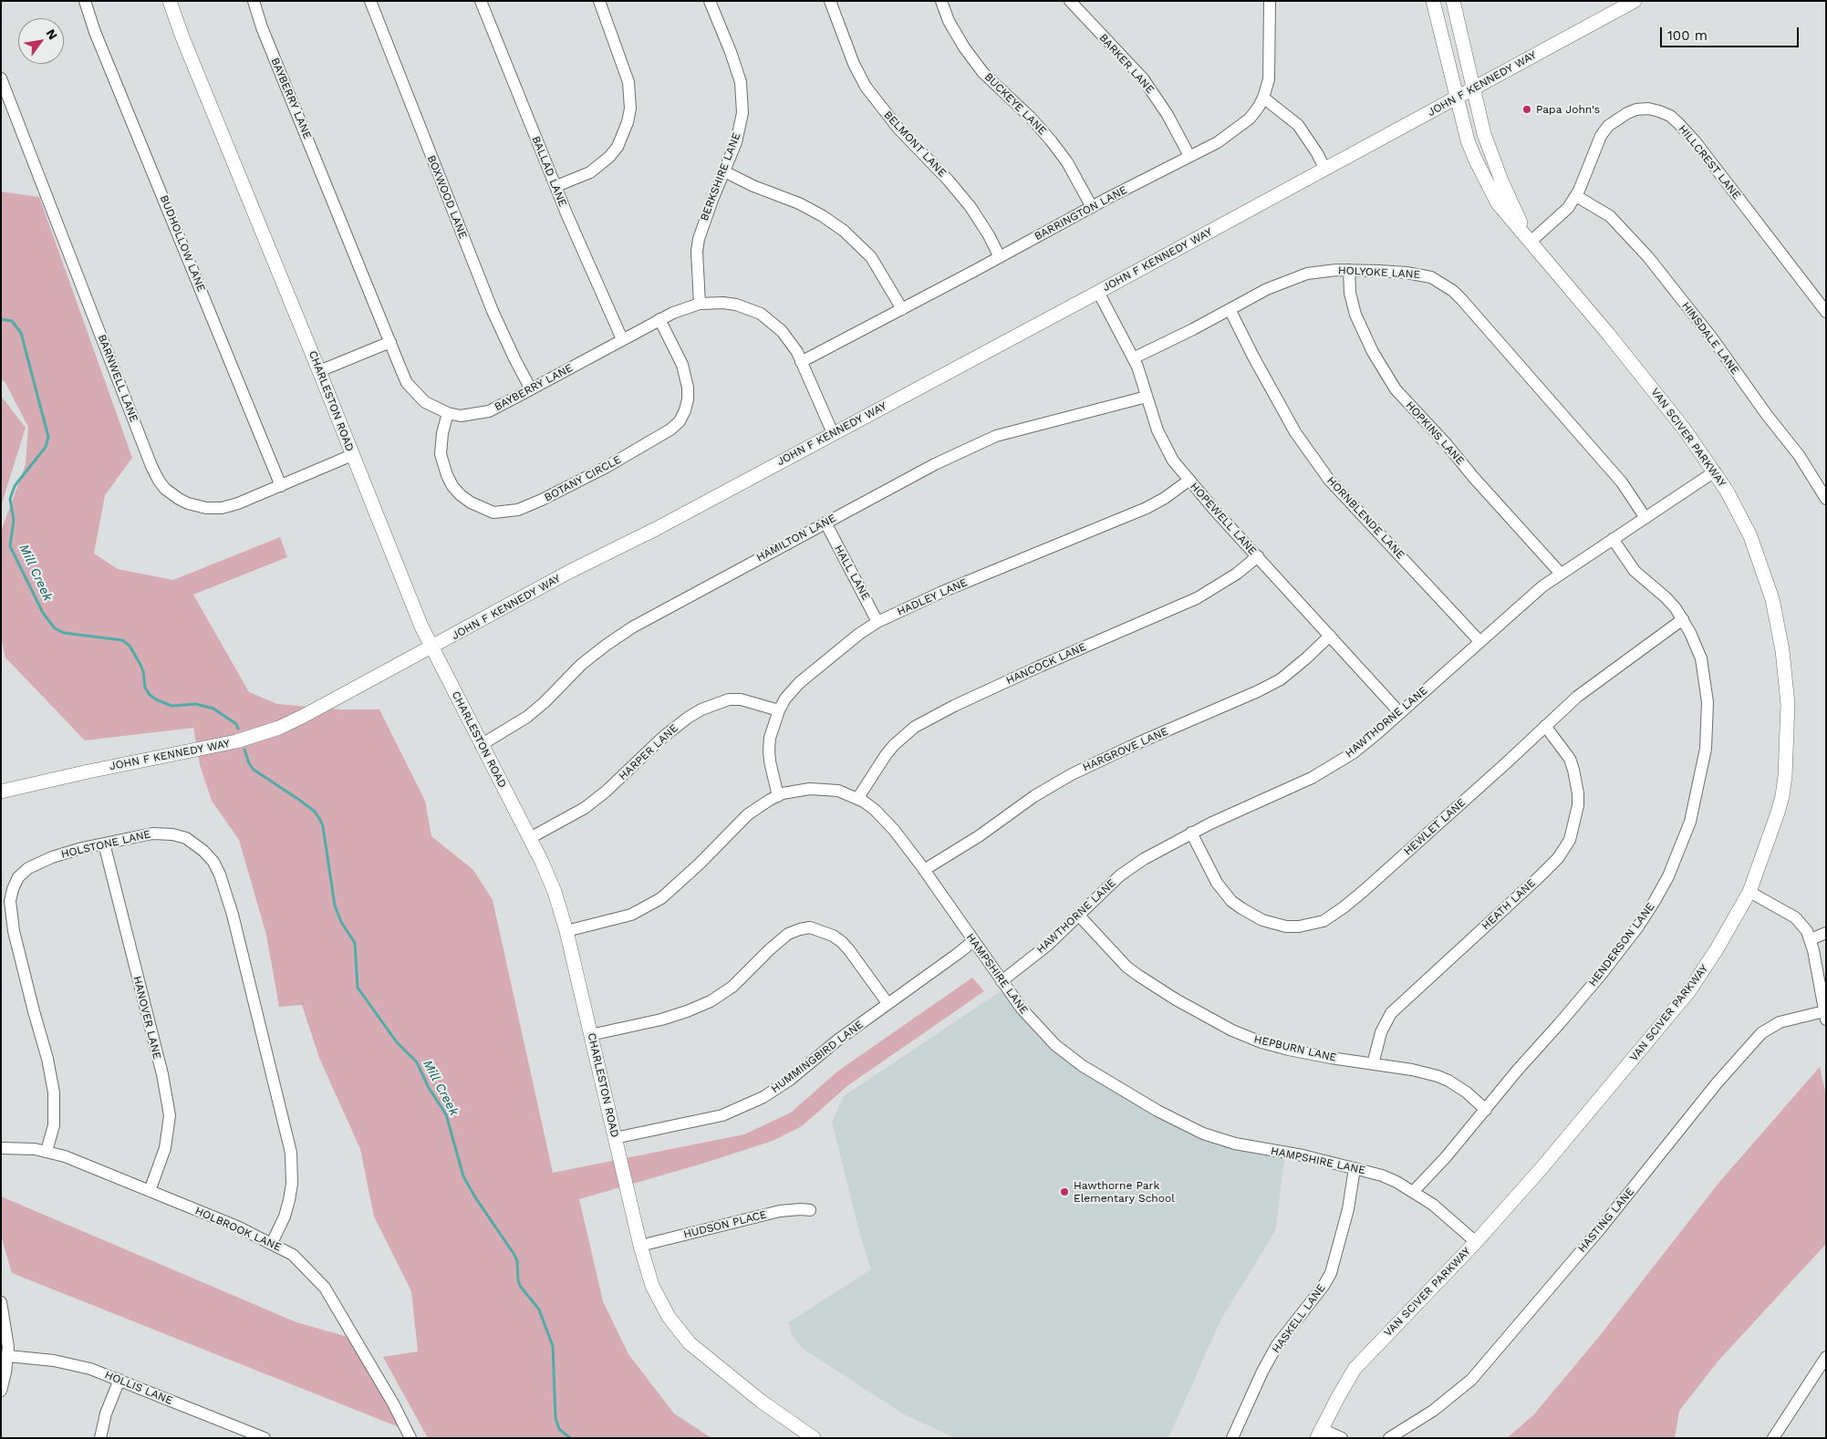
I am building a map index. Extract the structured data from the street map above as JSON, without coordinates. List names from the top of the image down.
{
  "streets": {
    "street": [
      "BARKER LANE",
      "JOHN F KENNEDY WAY",
      "BAYBERRY LANE",
      "BUCKEYE LANE",
      "BELMONT LANE",
      "HILLCREST LANE",
      "BALLAD LANE",
      "BERKSHIRE LANE",
      "BOXWOOD LANE",
      "BARRINGTON LANE",
      "BUDHOLLOW LANE",
      "HOLYOKE LANE",
      "HINSDALE LANE",
      "BARNWELL LANE",
      "CHARLESTON ROAD",
      "HOPKINS LANE",
      "VAN SCIVER PARKWAY",
      "BOTANY CIRCLE",
      "HORNBLENDE LANE",
      "HOPEWELL LANE",
      "HAMILTON LANE",
      "HALL LANE",
      "HADLEY LANE",
      "HANCOCK LANE",
      "HAWTHORNE LANE",
      "HARGROVE LANE",
      "HARPER LANE",
      "HEWLET LANE",
      "HOLSTONE LANE",
      "HEATH LANE",
      "HENDERSON LANE",
      "HAMPSHIRE LANE",
      "HANOVER LANE",
      "HEPBURN LANE",
      "HUMMINGBIRD LANE",
      "HASTING LANE",
      "HUDSON PLACE",
      "HOLBROOK LANE",
      "HASKELL LANE",
      "HOLLIS LANE"
    ]
  },
  "crossings": [
    ["BARKER LANE", "BARRINGTON LANE"],
    ["JOHN F KENNEDY WAY", "BAYBERRY LANE"],
    ["JOHN F KENNEDY WAY", "CHARLESTON ROAD"],
    ["JOHN F KENNEDY WAY", "VAN SCIVER PARKWAY"],
    ["JOHN F KENNEDY WAY", "HOPEWELL LANE"],
    ["BAYBERRY LANE", "BALLAD LANE"],
    ["BAYBERRY LANE", "BERKSHIRE LANE"],
    ["BAYBERRY LANE", "BOXWOOD LANE"],
    ["BAYBERRY LANE", "BARRINGTON LANE"],
    ["BAYBERRY LANE", "BOTANY CIRCLE"],
    ["BUCKEYE LANE", "BARRINGTON LANE"],
    ["BELMONT LANE", "BARRINGTON LANE"],
    ["HILLCREST LANE", "HINSDALE LANE"],
    ["HILLCREST LANE", "VAN SCIVER PARKWAY"],
    ["BUDHOLLOW LANE", "BARNWELL LANE"],
    ["HOLYOKE LANE", "HOPKINS LANE"],
    ["HOLYOKE LANE", "HORNBLENDE LANE"],
    ["HOLYOKE LANE", "HOPEWELL LANE"],
    ["HOLYOKE LANE", "HAWTHORNE LANE"],
    ["BARNWELL LANE", "CHARLESTON ROAD"],
    ["CHARLESTON ROAD", "HAMILTON LANE"],
    ["CHARLESTON ROAD", "HARPER LANE"],
    ["CHARLESTON ROAD", "HAMPSHIRE LANE"],
    ["CHARLESTON ROAD", "HUMMINGBIRD LANE"],
    ["CHARLESTON ROAD", "HUDSON PLACE"],
    ["HOPKINS LANE", "HAWTHORNE LANE"],
    ["VAN SCIVER PARKWAY", "HAWTHORNE LANE"],
    ["VAN SCIVER PARKWAY", "HAMPSHIRE LANE"],
    ["HORNBLENDE LANE", "HAWTHORNE LANE"],
    ["HOPEWELL LANE", "HAMILTON LANE"],
    ["HOPEWELL LANE", "HADLEY LANE"],
    ["HOPEWELL LANE", "HANCOCK LANE"],
    ["HOPEWELL LANE", "HAWTHORNE LANE"],
    ["HOPEWELL LANE", "HARGROVE LANE"],
    ["HAMILTON LANE", "HALL LANE"],
    ["HALL LANE", "HADLEY LANE"],
    ["HADLEY LANE", "HARPER LANE"],
    ["HADLEY LANE", "HAMPSHIRE LANE"],
    ["HANCOCK LANE", "HAMPSHIRE LANE"],
    ["HAWTHORNE LANE", "HEWLET LANE"],
    ["HAWTHORNE LANE", "HENDERSON LANE"],
    ["HAWTHORNE LANE", "HAMPSHIRE LANE"],
    ["HAWTHORNE LANE", "HEPBURN LANE"],
    ["HARGROVE LANE", "HAMPSHIRE LANE"],
    ["HEWLET LANE", "HEATH LANE"],
    ["HEWLET LANE", "HENDERSON LANE"],
    ["HOLSTONE LANE", "HANOVER LANE"],
    ["HOLSTONE LANE", "HOLBROOK LANE"],
    ["HEATH LANE", "HEPBURN LANE"],
    ["HENDERSON LANE", "HAMPSHIRE LANE"],
    ["HENDERSON LANE", "HEPBURN LANE"],
    ["HAMPSHIRE LANE", "HUMMINGBIRD LANE"],
    ["HAMPSHIRE LANE", "HASKELL LANE"],
    ["HANOVER LANE", "HOLBROOK LANE"]
  ],
  "water": ["Mill Creek"],
  "places": ["Papa John's", "Hawthorne Park Elementary School"],
  "scale_bar": "100 m",
  "north": "top right"
}
